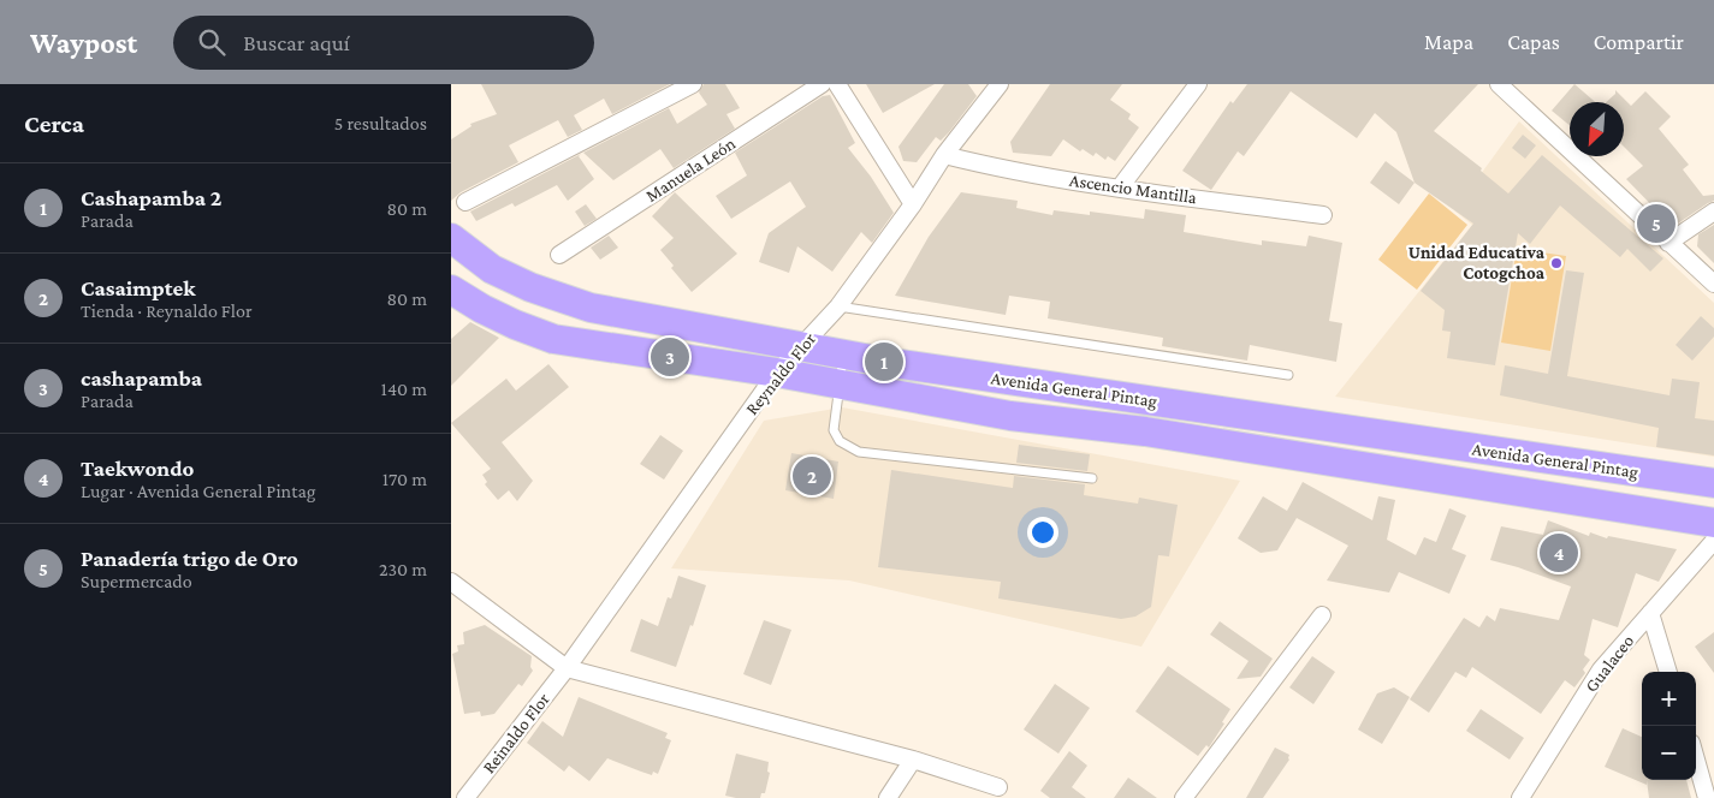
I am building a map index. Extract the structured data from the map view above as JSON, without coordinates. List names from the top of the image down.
{
  "streets": {
    "highway": ["Avenida General Pintag"],
    "street": [
      "Manuela León",
      "Ascencio Mantilla",
      "Reynaldo Flor",
      "Gualaceo",
      "Reinaldo Flor"
    ]
  },
  "crossings": [
    ["Ascencio Mantilla", "Reynaldo Flor"],
    ["Reynaldo Flor", "Avenida General Pintag"],
    ["Reynaldo Flor", "Reinaldo Flor"]
  ],
  "places": ["Unidad Educativa Cotogchoa"],
  "north": "bottom left",
  "page": {
    "header": "Waypost",
    "search": "Buscar aquí",
    "nav": ["Mapa", "Capas", "Compartir"],
    "heading": ["Cerca", "5 resultados"],
    "list": [
      {
        "mark": "1",
        "name": "Cashapamba 2",
        "note": "Parada",
        "value": "80 m"
      },
      {
        "mark": "2",
        "name": "Casaimptek",
        "note": "Tienda · Reynaldo Flor",
        "value": "80 m"
      },
      {
        "mark": "3",
        "name": "cashapamba",
        "note": "Parada",
        "value": "140 m"
      },
      {
        "mark": "4",
        "name": "Taekwondo",
        "note": "Lugar · Avenida General Pintag",
        "value": "170 m"
      },
      {
        "mark": "5",
        "name": "Panadería trigo de Oro",
        "note": "Supermercado",
        "value": "230 m"
      }
    ],
    "pins": [
      "5",
      "3",
      "1",
      "2",
      "4"
    ],
    "map_buttons": ["+", "−"]
  }
}
